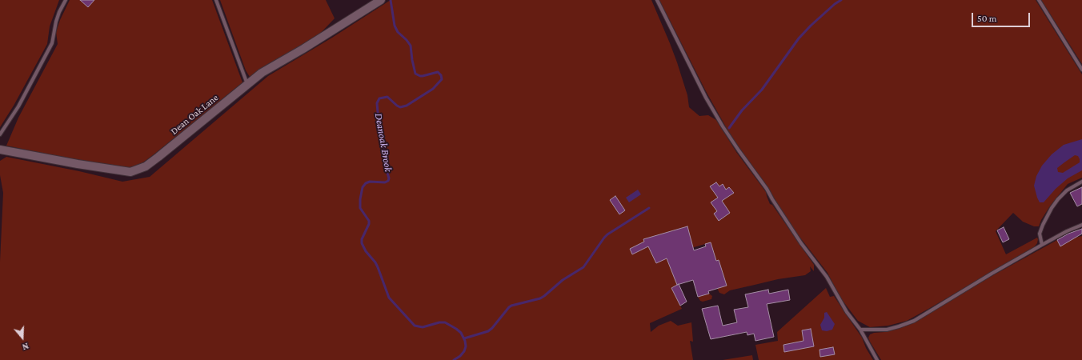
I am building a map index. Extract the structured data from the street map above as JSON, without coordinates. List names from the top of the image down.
{
  "streets": {
    "street": ["Dean Oak Lane"]
  },
  "water": ["Deanoak Brook"],
  "scale_bar": "50 m",
  "north": "bottom"
}
